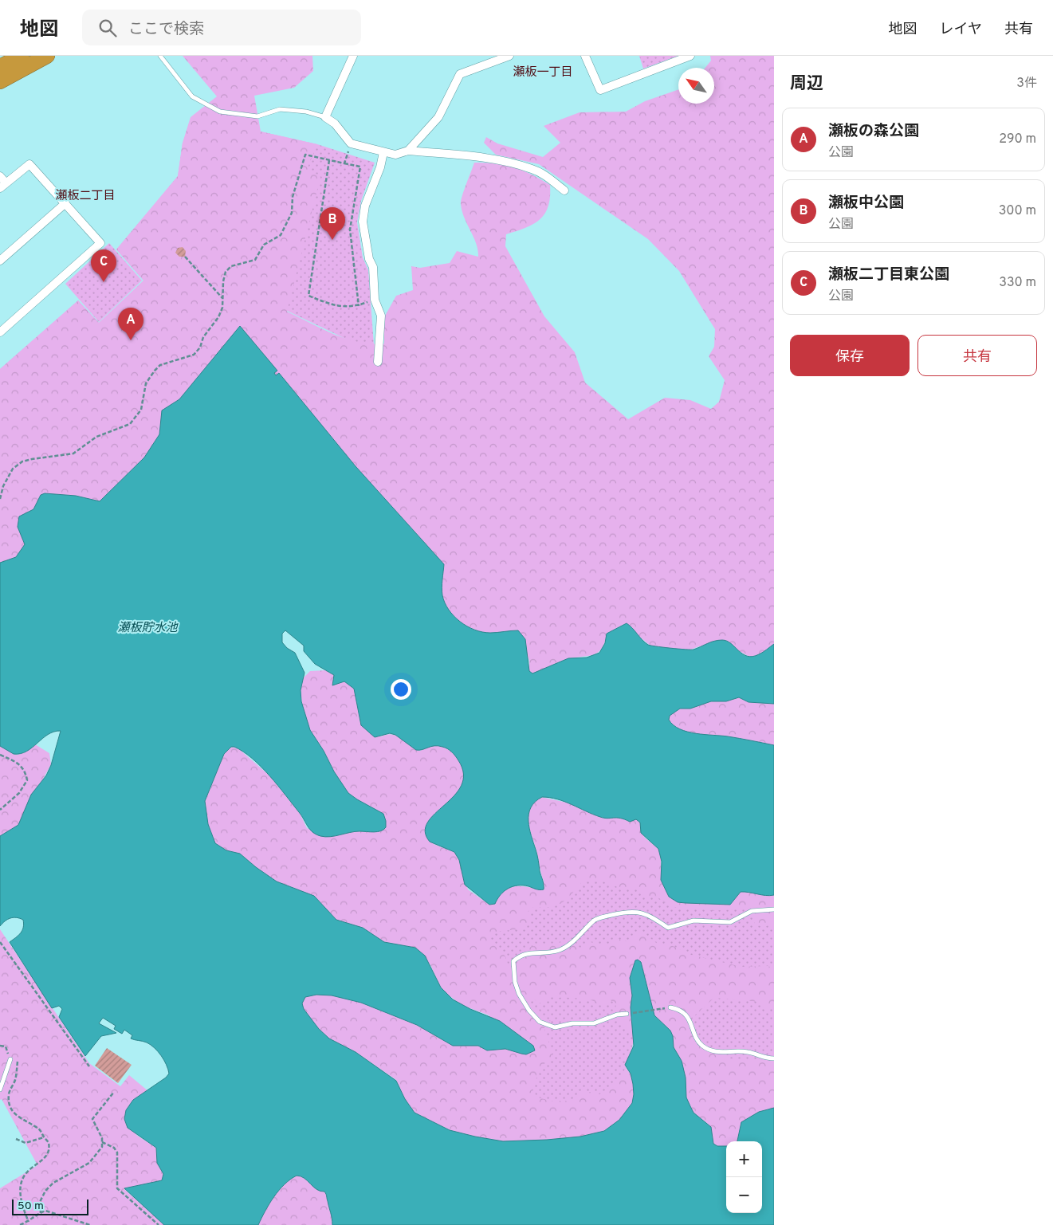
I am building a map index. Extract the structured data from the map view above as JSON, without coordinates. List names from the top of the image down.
{
  "districts": ["瀬板一丁目", "瀬板二丁目"],
  "water": ["瀬板貯水池"],
  "scale_bar": "50 m",
  "north": "top left",
  "page": {
    "header": "地図",
    "search": "ここで検索",
    "nav": ["地図", "レイヤ", "共有"],
    "heading": ["周辺", "3件"],
    "list": [
      {
        "mark": "A",
        "name": "瀬板の森公園",
        "note": "公園",
        "value": "290 m"
      },
      {
        "mark": "B",
        "name": "瀬板中公園",
        "note": "公園",
        "value": "300 m"
      },
      {
        "mark": "C",
        "name": "瀬板二丁目東公園",
        "note": "公園",
        "value": "330 m"
      }
    ],
    "pins": ["B", "C", "A"],
    "buttons": ["保存", "共有"],
    "map_buttons": ["+", "−"],
    "scale": "50 m"
  }
}
